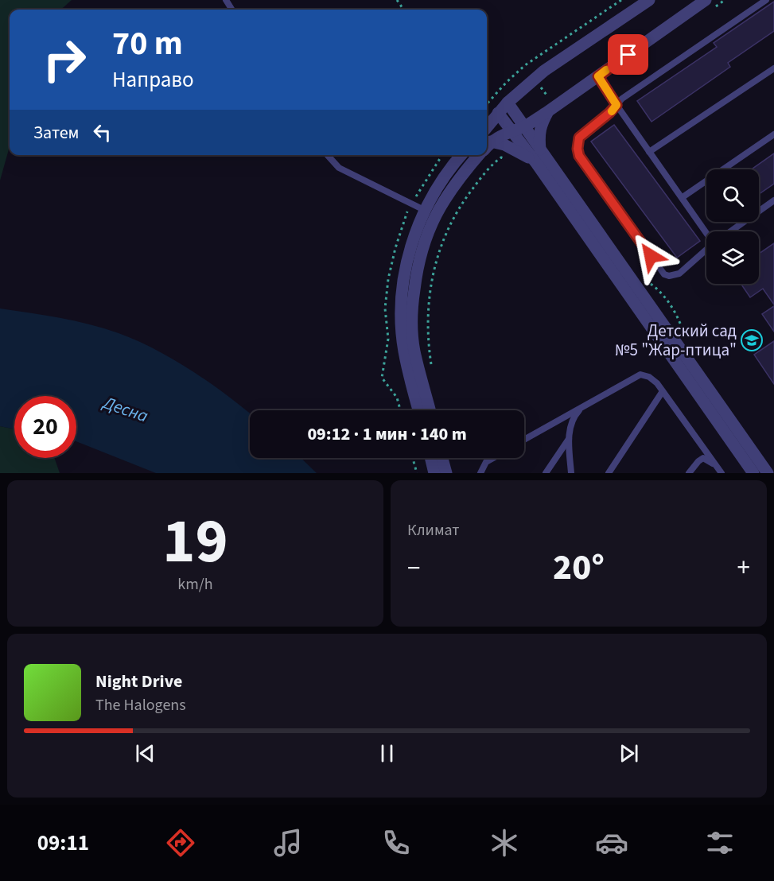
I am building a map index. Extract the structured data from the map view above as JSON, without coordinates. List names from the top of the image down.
{
  "water": ["Десна"],
  "places": {
    "school or university": ["Детский сад №5 \"Жар-птица\""]
  },
  "page": {
    "turn": ["70 m", "Направо"],
    "then": "Затем",
    "limit": "20",
    "trip": "09:12 · 1 мин · 140 m",
    "tile": [
      ["19", "km/h"],
      "Климат"
    ],
    "heat": ["−", "20°", "+"],
    "song": ["Night Drive", "The Halogens"],
    "tabs": "09:11"
  }
}
